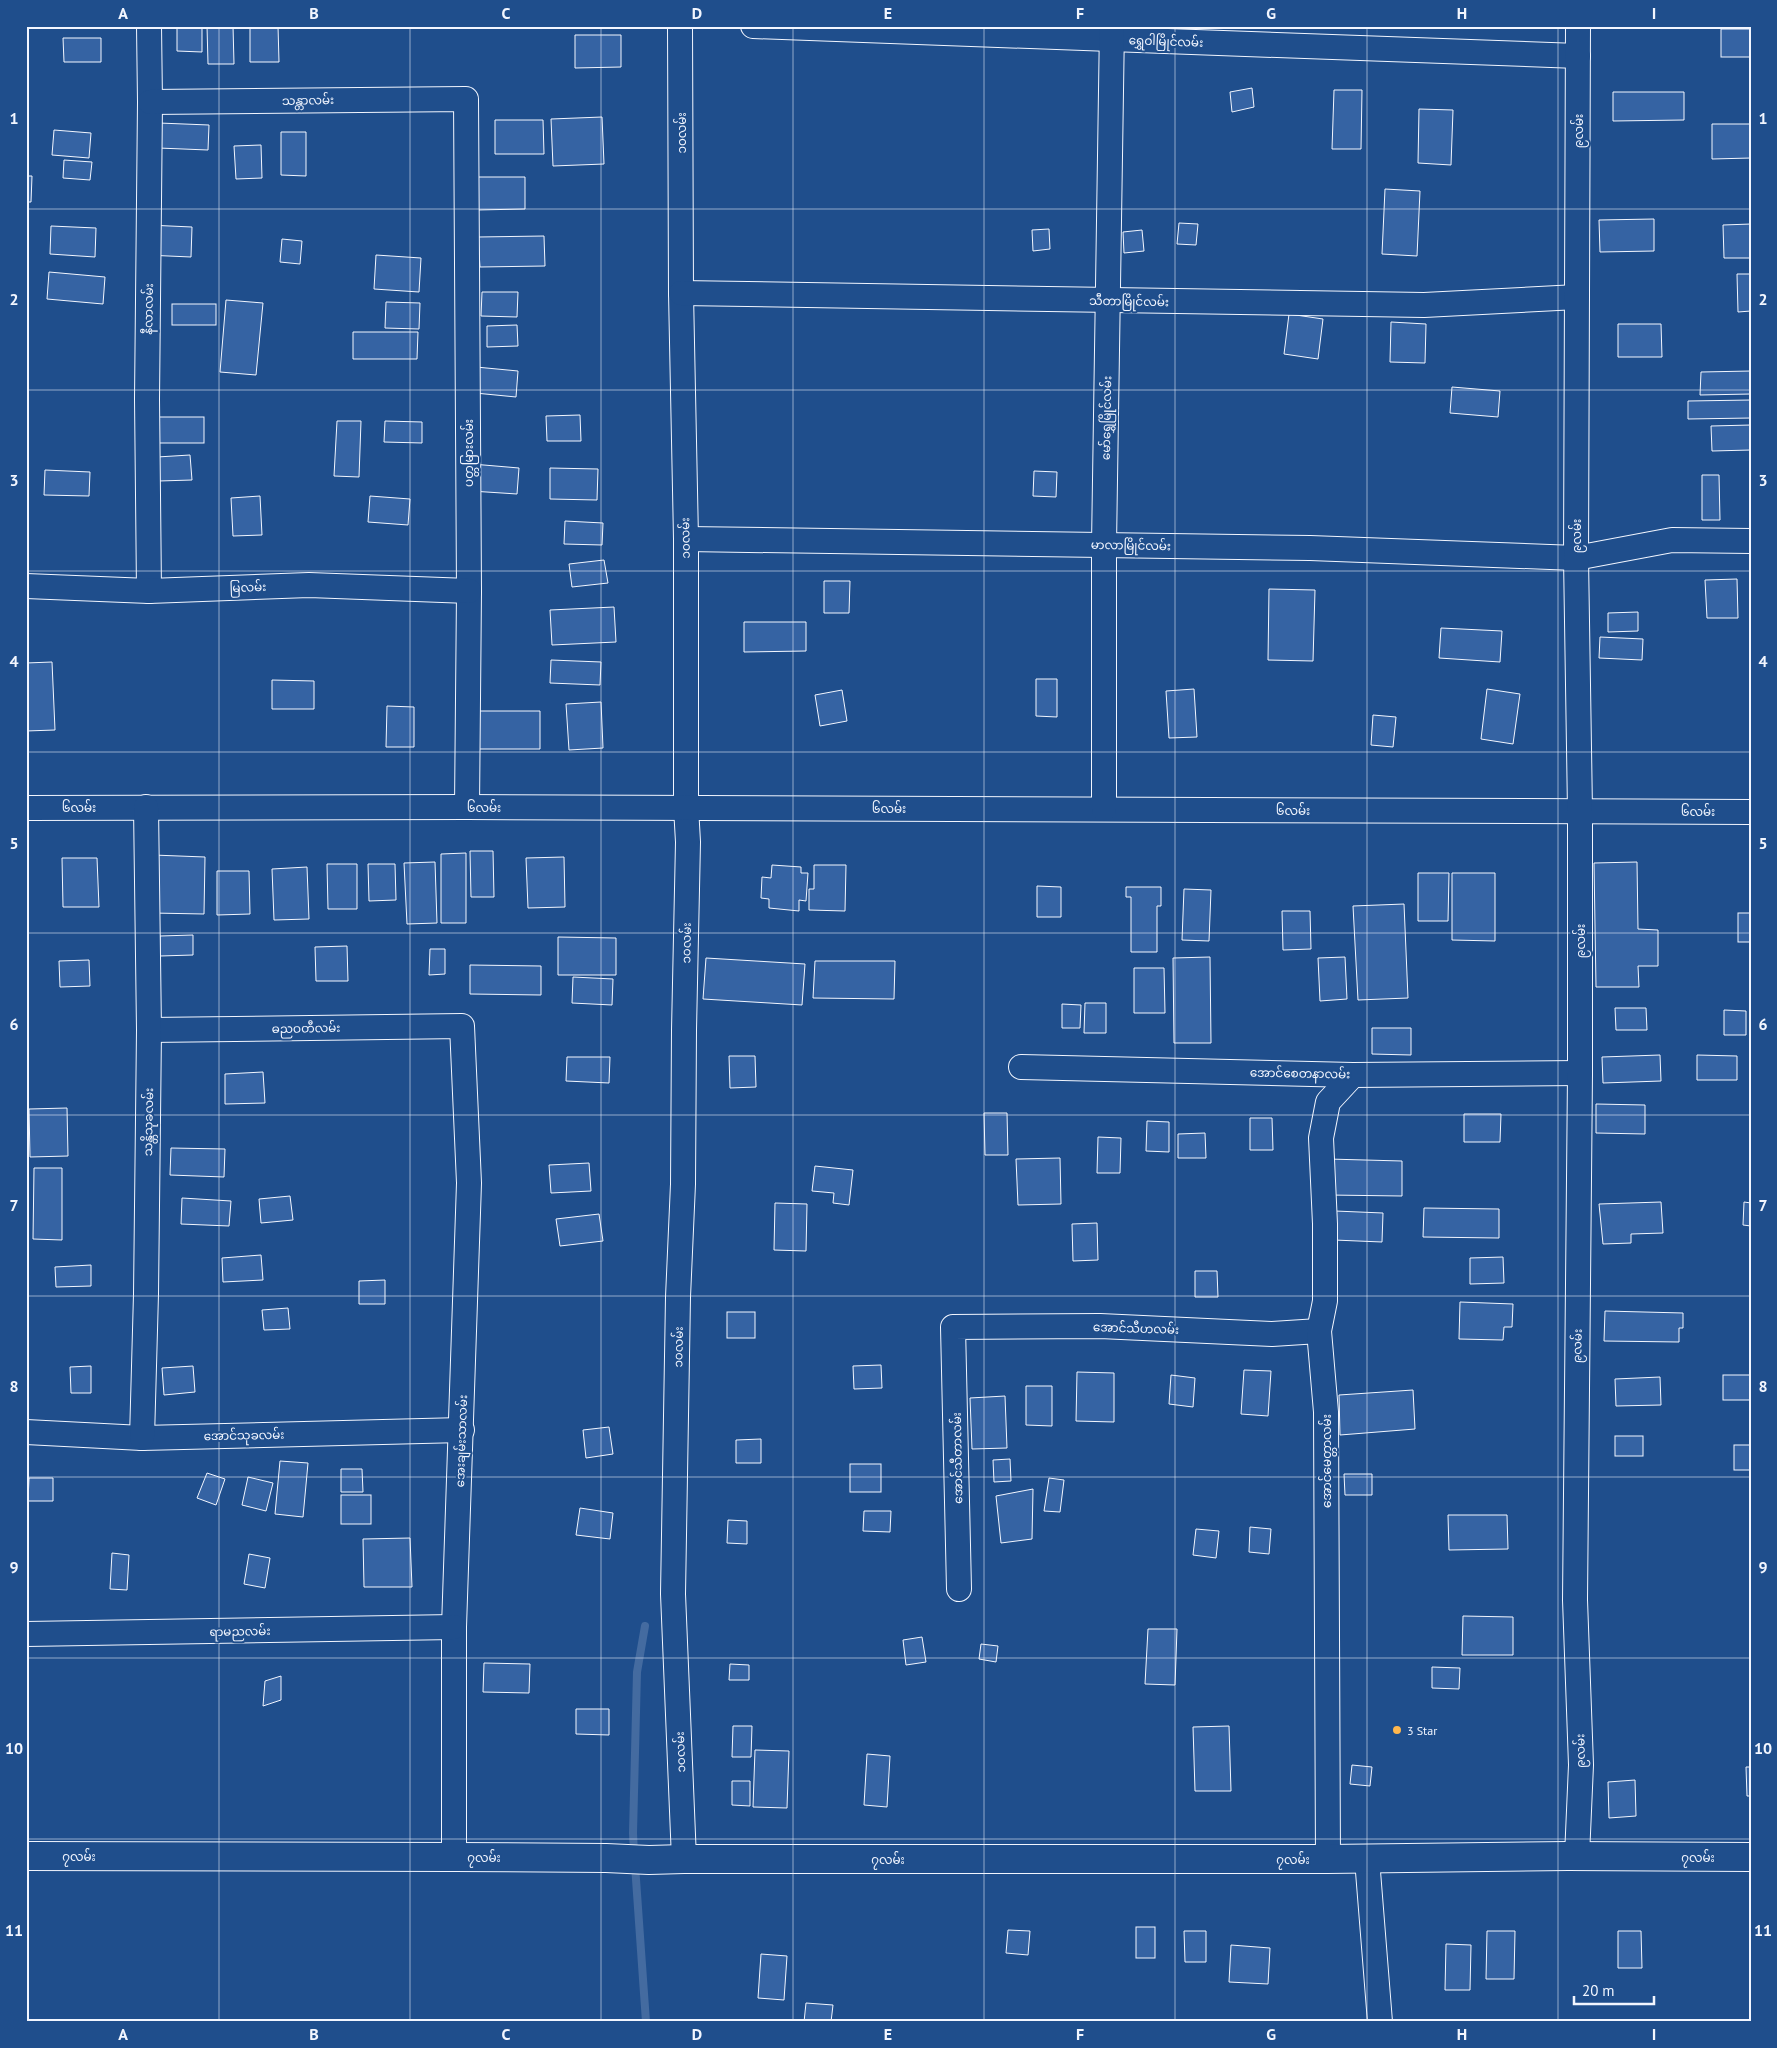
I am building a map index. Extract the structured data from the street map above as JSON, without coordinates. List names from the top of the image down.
{
  "streets": {
    "street": [
      "ရွှေဝါမြိုင်လမ်း",
      "သန္တာလမ်း",
      "၉လမ်း",
      "၁၀လမ်း",
      "သီတာမြိုင်လမ်း",
      "နီလာလမ်း",
      "မော်ရွှေမြိုင်လမ်း",
      "ပတ္တမြားလမ်း",
      "မာလာမြိုင်လမ်း",
      "မြလမ်း",
      "၆လမ်း",
      "ဓညဝတီလမ်း",
      "အောင်စေတနာလမ်း",
      "သန္တိသုခလမ်း",
      "အောင်သီဟလမ်း",
      "အောင်သုခလမ်း",
      "အေးချမ်းသာလမ်း",
      "အောင်သီတာလမ်း",
      "အောင်မေတ္တာလမ်း",
      "ရာမညလမ်း",
      "၇လမ်း"
    ]
  },
  "crossings": [
    ["ရွှေဝါမြိုင်လမ်း", "၉လမ်း"],
    ["ရွှေဝါမြိုင်လမ်း", "မော်ရွှေမြိုင်လမ်း"],
    ["သန္တာလမ်း", "နီလာလမ်း"],
    ["သန္တာလမ်း", "ပတ္တမြားလမ်း"],
    ["၉လမ်း", "သီတာမြိုင်လမ်း"],
    ["၉လမ်း", "မာလာမြိုင်လမ်း"],
    ["၉လမ်း", "၆လမ်း"],
    ["၉လမ်း", "အောင်စေတနာလမ်း"],
    ["၉လမ်း", "၇လမ်း"],
    ["၁၀လမ်း", "သီတာမြိုင်လမ်း"],
    ["၁၀လမ်း", "မာလာမြိုင်လမ်း"],
    ["၁၀လမ်း", "၆လမ်း"],
    ["၁၀လမ်း", "၇လမ်း"],
    ["သီတာမြိုင်လမ်း", "မော်ရွှေမြိုင်လမ်း"],
    ["နီလာလမ်း", "မြလမ်း"],
    ["မော်ရွှေမြိုင်လမ်း", "မာလာမြိုင်လမ်း"],
    ["မော်ရွှေမြိုင်လမ်း", "၆လမ်း"],
    ["ပတ္တမြားလမ်း", "မြလမ်း"],
    ["ပတ္တမြားလမ်း", "၆လမ်း"],
    ["၆လမ်း", "သန္တိသုခလမ်း"],
    ["ဓညဝတီလမ်း", "သန္တိသုခလမ်း"],
    ["ဓညဝတီလမ်း", "အေးချမ်းသာလမ်း"],
    ["အောင်စေတနာလမ်း", "အောင်မေတ္တာလမ်း"],
    ["သန္တိသုခလမ်း", "အောင်သုခလမ်း"],
    ["အောင်သီဟလမ်း", "အောင်သီတာလမ်း"],
    ["အောင်သီဟလမ်း", "အောင်မေတ္တာလမ်း"],
    ["အောင်သုခလမ်း", "အေးချမ်းသာလမ်း"],
    ["အေးချမ်းသာလမ်း", "ရာမညလမ်း"],
    ["အေးချမ်းသာလမ်း", "၇လမ်း"],
    ["အောင်မေတ္တာလမ်း", "၇လမ်း"]
  ],
  "places": ["3 Star"],
  "scale_bar": "20 m",
  "grid": {
    "columns": [
      "A",
      "B",
      "C",
      "D",
      "E",
      "F",
      "G",
      "H",
      "I"
    ],
    "rows": [
      "1",
      "2",
      "3",
      "4",
      "5",
      "6",
      "7",
      "8",
      "9",
      "10",
      "11"
    ]
  }
}
